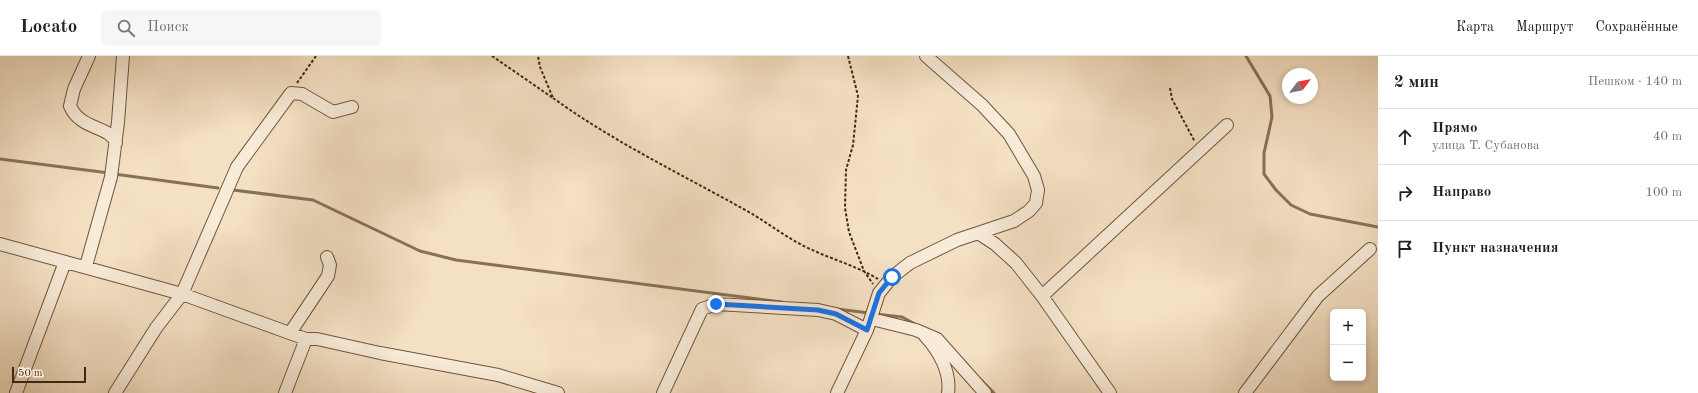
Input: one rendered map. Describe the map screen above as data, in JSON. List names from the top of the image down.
{
  "scale_bar": "50 m",
  "north": "top right",
  "page": {
    "header": "Locato",
    "search": "Поиск",
    "nav": ["Карта", "Маршрут", "Сохранённые"],
    "heading": ["2 мин", "Пешком · 140 m"],
    "list": [
      ["Прямо", "улица Т. Субанова", "40 m"],
      ["Направо", "100 m"],
      "Пункт назначения"
    ],
    "map_buttons": ["+", "−"],
    "scale": "50 m"
  }
}
